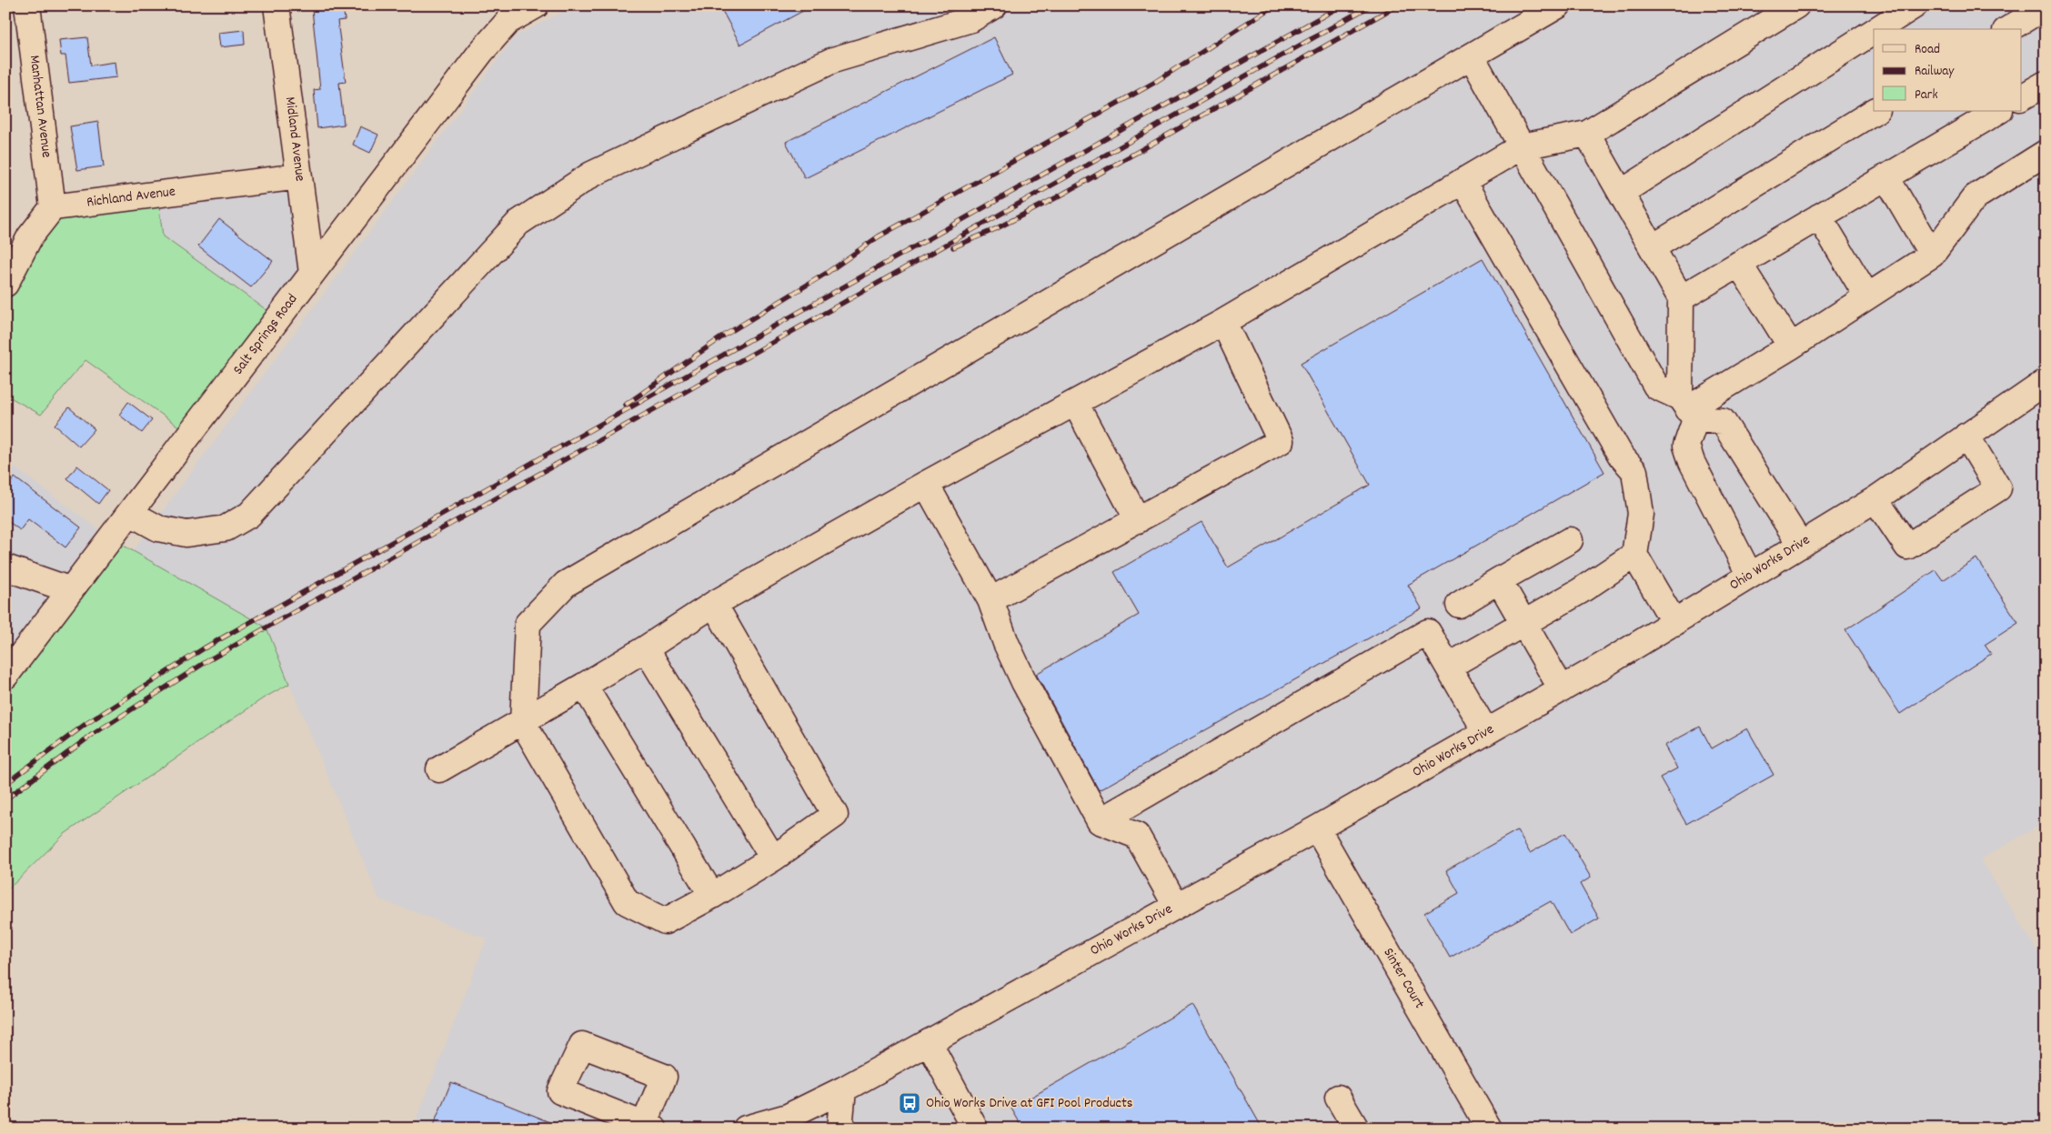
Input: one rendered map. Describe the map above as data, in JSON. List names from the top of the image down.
{
  "streets": {
    "street": [
      "Manhattan Avenue",
      "Midland Avenue",
      "Richland Avenue",
      "Salt Springs Road",
      "Ohio Works Drive",
      "Sinter Court"
    ]
  },
  "crossings": [
    ["Manhattan Avenue", "Richland Avenue"],
    ["Midland Avenue", "Richland Avenue"],
    ["Midland Avenue", "Salt Springs Road"],
    ["Ohio Works Drive", "Sinter Court"]
  ],
  "places": {
    "bus stop": ["Ohio Works Drive at GFI Pool Products"]
  },
  "legend": ["Road", "Railway", "Park"]
}
